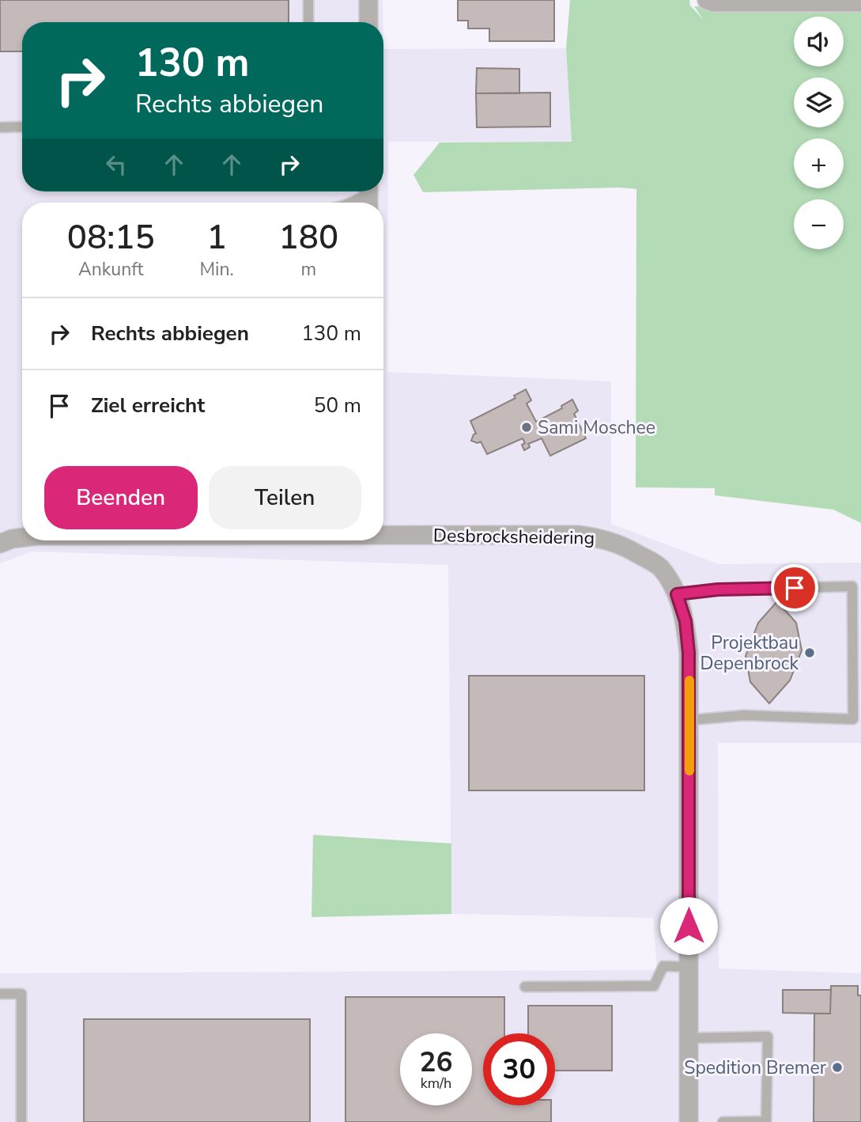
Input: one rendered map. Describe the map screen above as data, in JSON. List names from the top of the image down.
{
  "streets": {
    "street": ["Desbrocksheidering"]
  },
  "places": ["Sami Moschee", "Projektbau Depenbrock", "Spedition Bremer"],
  "page": {
    "map_buttons": ["+", "−"],
    "turn": ["130 m", "Rechts abbiegen"],
    "eta": [
      "08:15",
      "Ankunft",
      "1",
      "Min.",
      "180",
      "m"
    ],
    "list": [
      {
        "name": "Rechts abbiegen",
        "value": "130 m"
      },
      {
        "name": "Ziel erreicht",
        "value": "50 m"
      }
    ],
    "buttons": ["Beenden", "Teilen"],
    "speed": "26 km/h",
    "limit": "30"
  }
}
